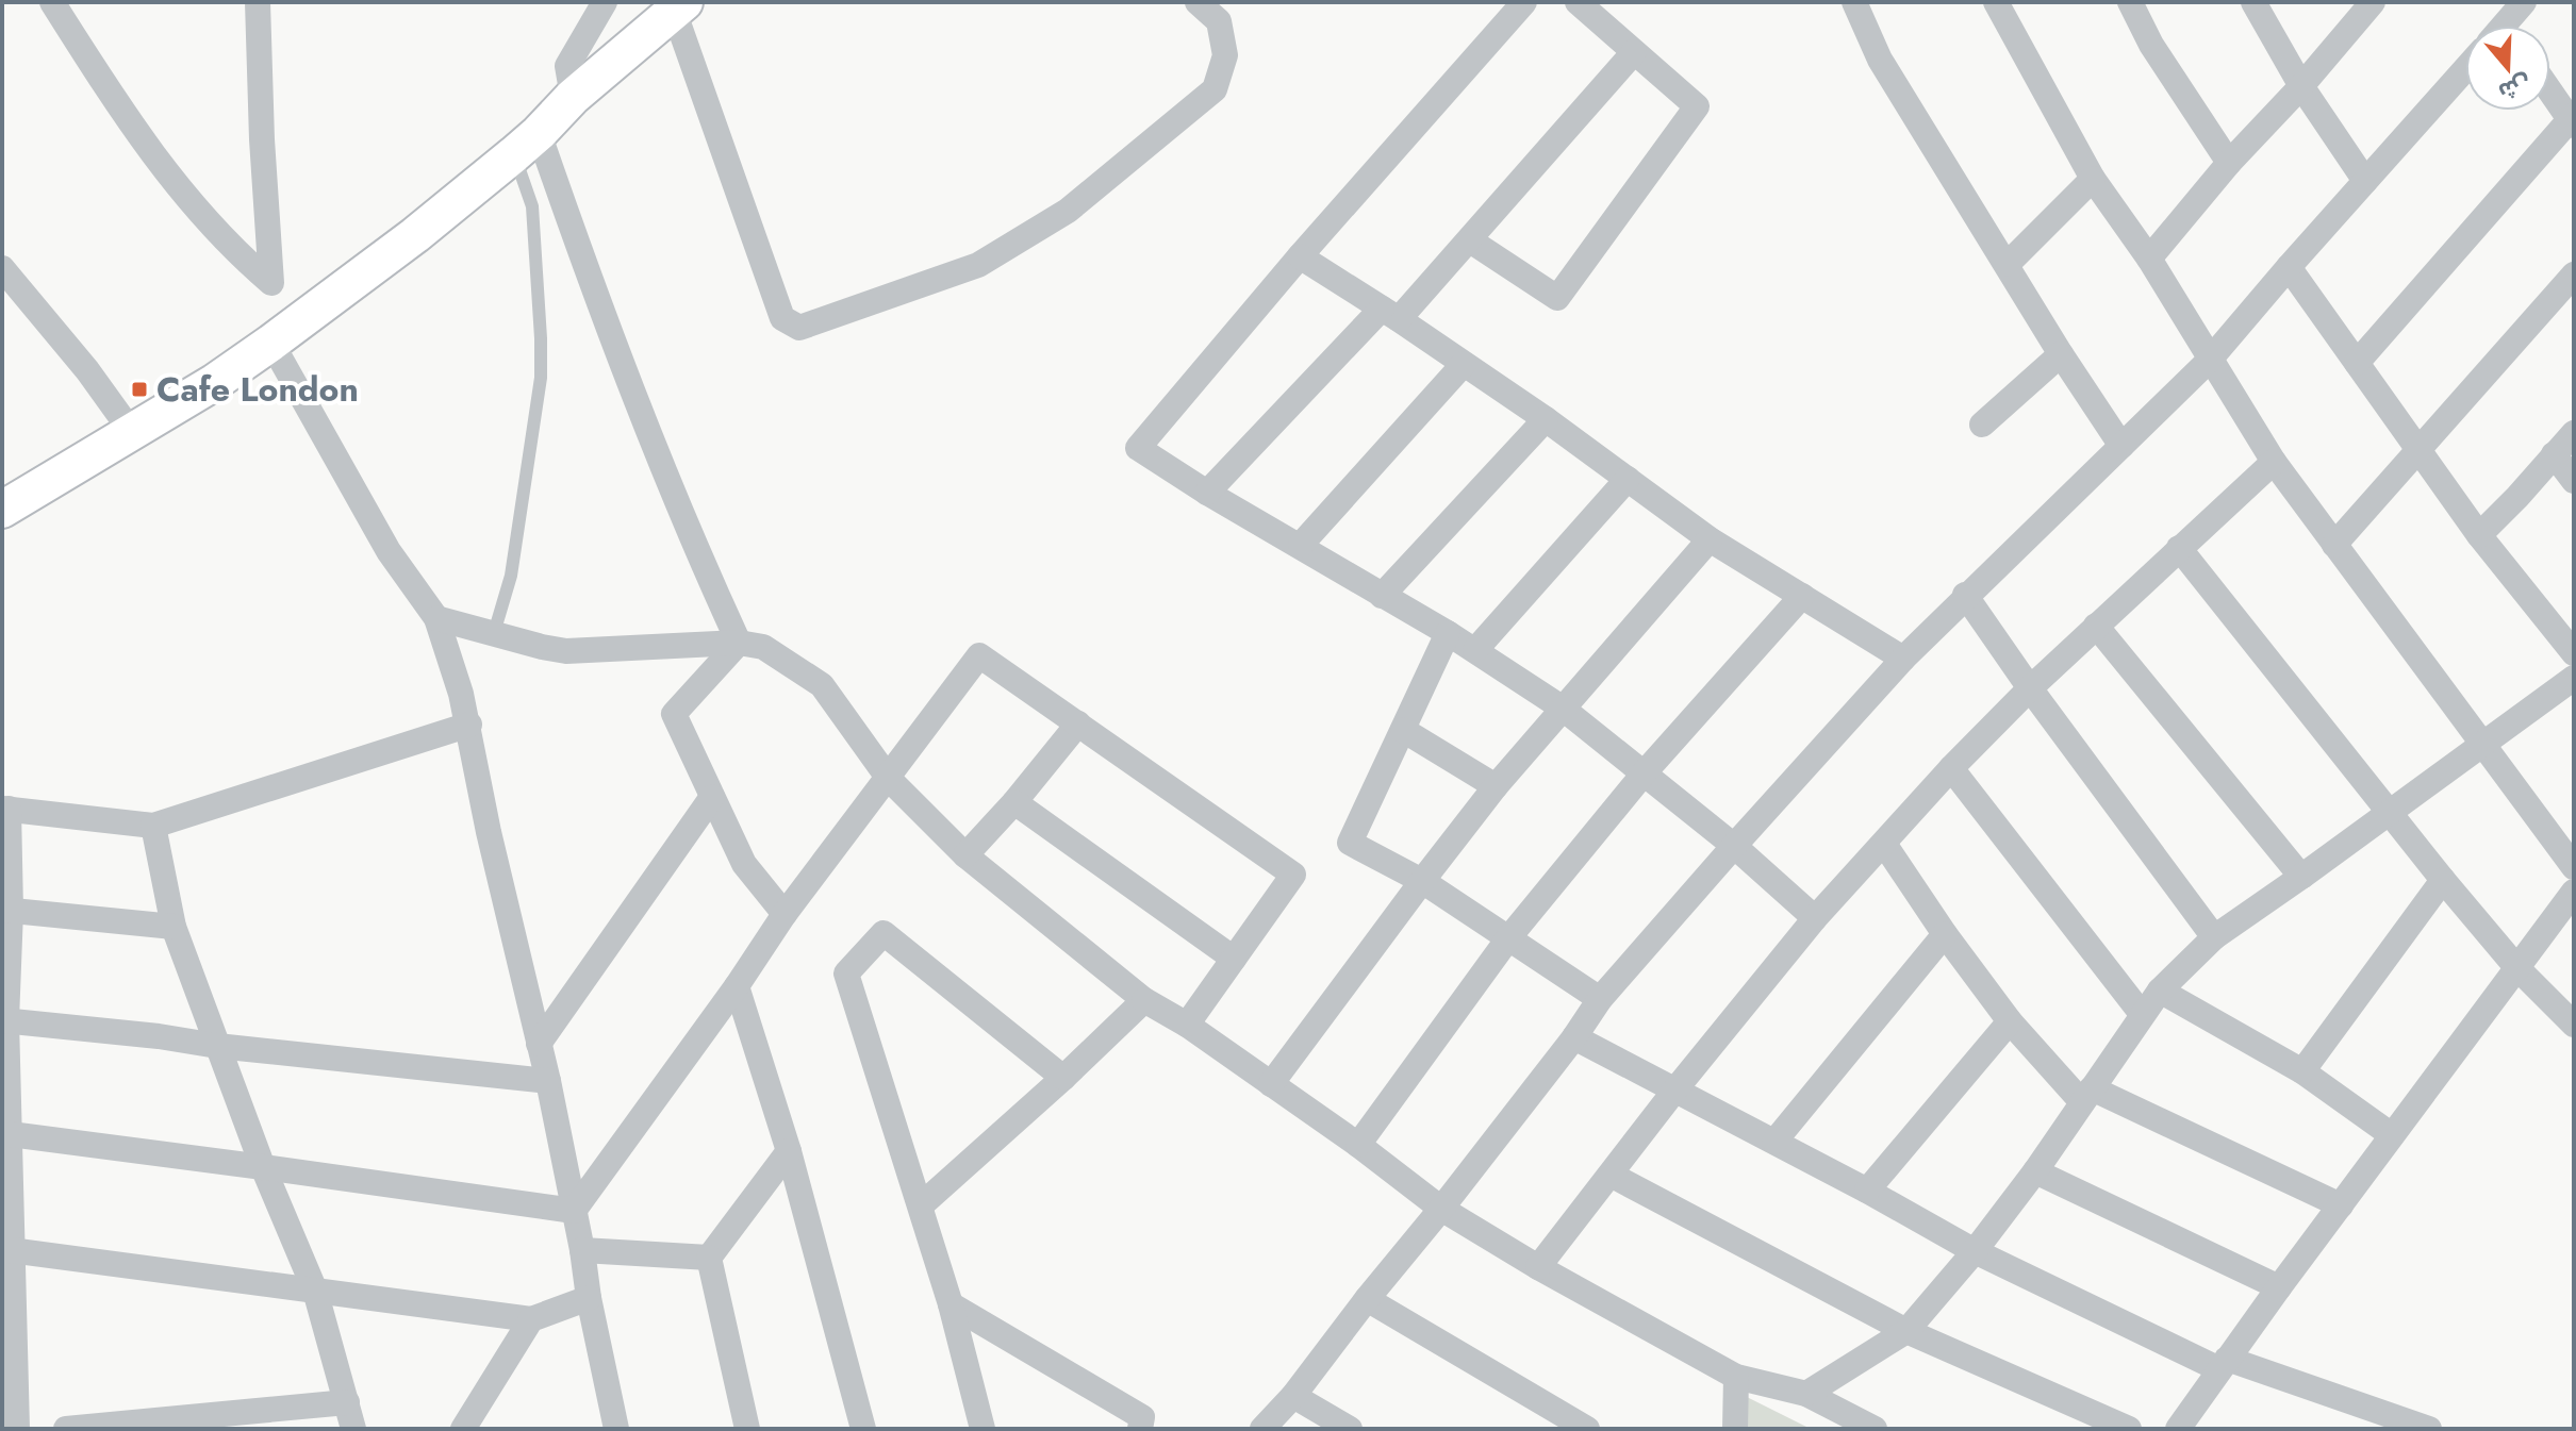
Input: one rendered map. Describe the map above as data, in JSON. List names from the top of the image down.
{
  "places": {
    "transit": ["Cafe London"]
  },
  "north": "bottom"
}
